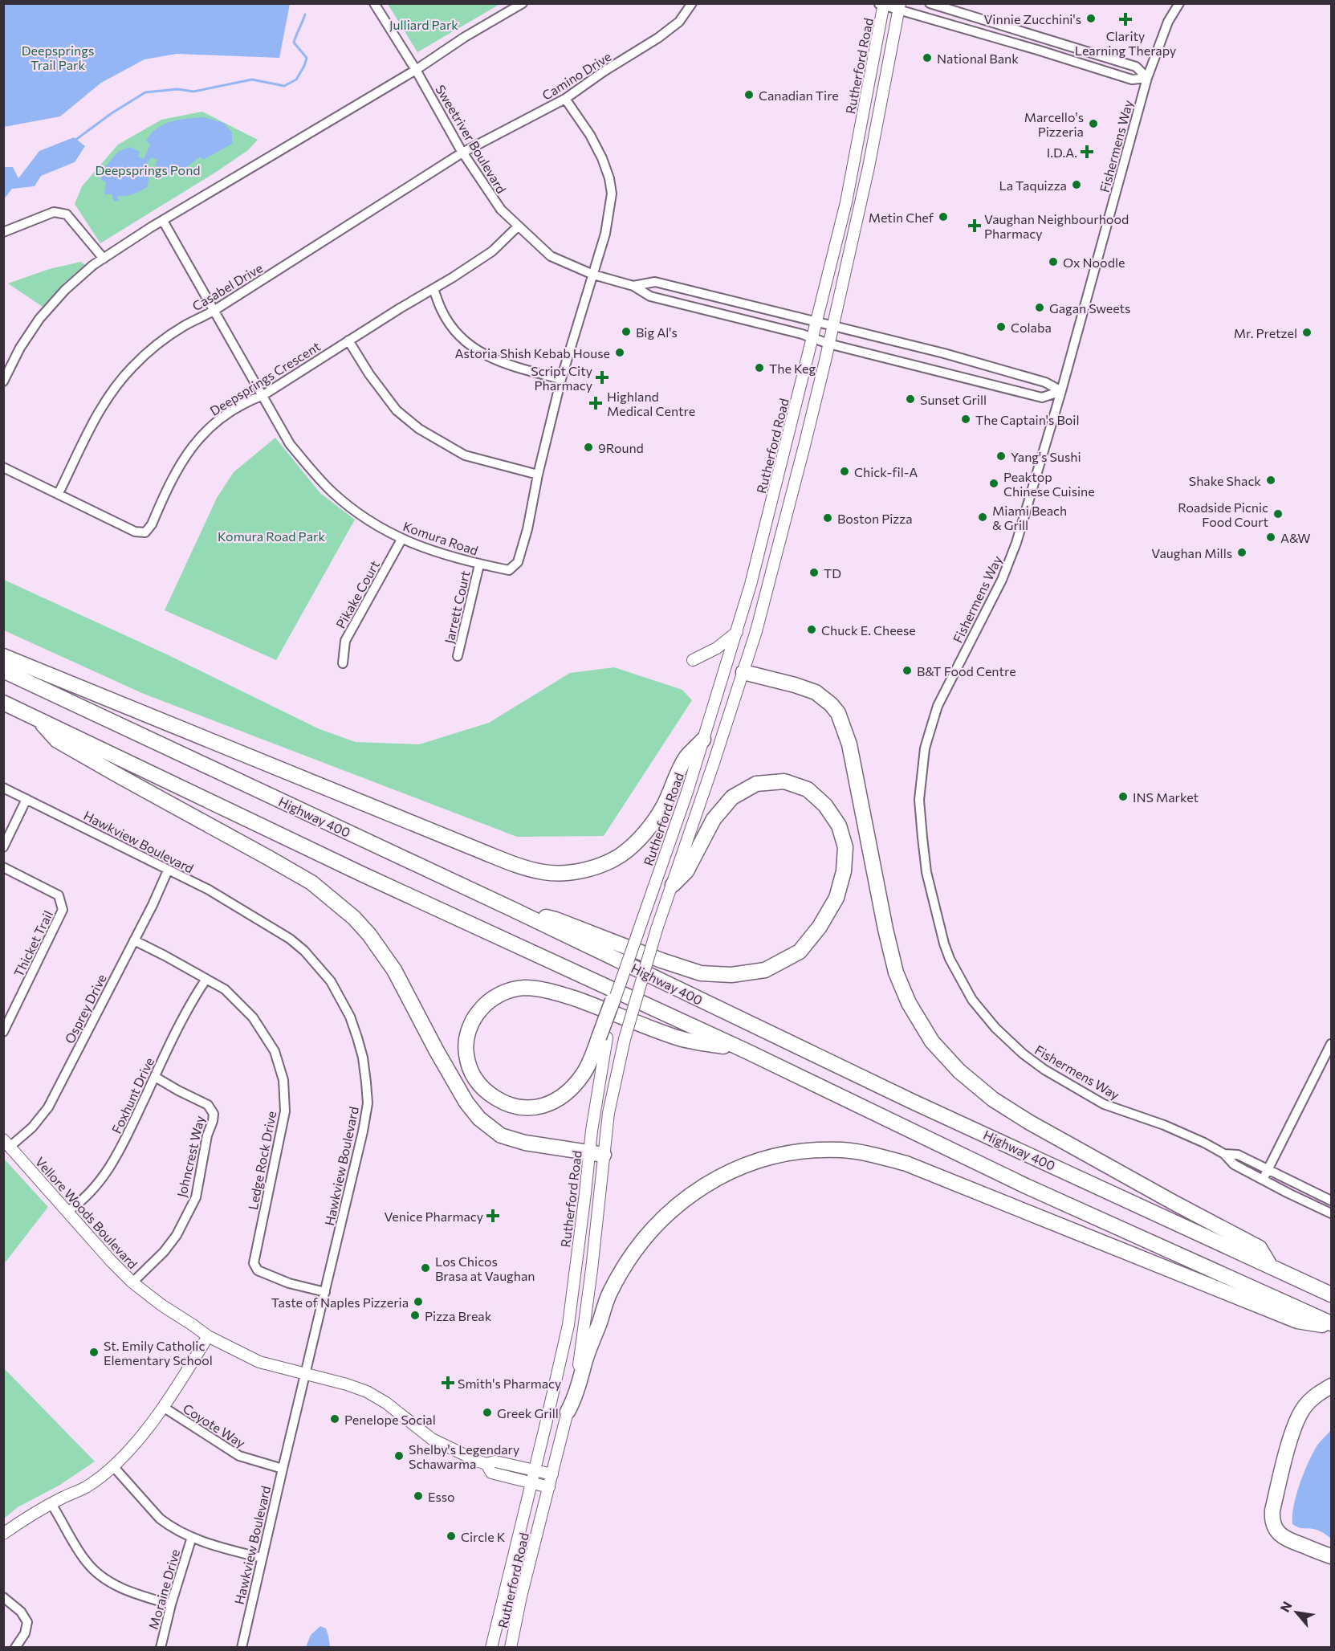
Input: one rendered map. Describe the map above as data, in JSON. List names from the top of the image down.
{
  "streets": {
    "highway": ["Highway 400"],
    "main road": ["Rutherford Road", "Vellore Woods Boulevard"],
    "street": [
      "Camino Drive",
      "Sweetriver Boulevard",
      "Fishermens Way",
      "Casabel Drive",
      "Deepsprings Crescent",
      "Komura Road",
      "Pikake Court",
      "Jarrett Court",
      "Hawkview Boulevard",
      "Thicket Trail",
      "Osprey Drive",
      "Foxhunt Drive",
      "Johncrest Way",
      "Ledge Rock Drive",
      "Coyote Way",
      "Moraine Drive"
    ]
  },
  "crossings": [
    ["Rutherford Road", "Sweetriver Boulevard"],
    ["Rutherford Road", "Vellore Woods Boulevard"],
    ["Camino Drive", "Sweetriver Boulevard"],
    ["Camino Drive", "Casabel Drive"],
    ["Camino Drive", "Komura Road"],
    ["Sweetriver Boulevard", "Fishermens Way"],
    ["Sweetriver Boulevard", "Casabel Drive"],
    ["Sweetriver Boulevard", "Deepsprings Crescent"],
    ["Sweetriver Boulevard", "Komura Road"],
    ["Casabel Drive", "Deepsprings Crescent"],
    ["Casabel Drive", "Komura Road"],
    ["Deepsprings Crescent", "Komura Road"],
    ["Komura Road", "Pikake Court"],
    ["Komura Road", "Jarrett Court"],
    ["Hawkview Boulevard", "Osprey Drive"],
    ["Hawkview Boulevard", "Ledge Rock Drive"],
    ["Hawkview Boulevard", "Vellore Woods Boulevard"],
    ["Hawkview Boulevard", "Coyote Way"],
    ["Osprey Drive", "Ledge Rock Drive"],
    ["Osprey Drive", "Vellore Woods Boulevard"],
    ["Foxhunt Drive", "Johncrest Way"],
    ["Foxhunt Drive", "Ledge Rock Drive"],
    ["Foxhunt Drive", "Vellore Woods Boulevard"],
    ["Johncrest Way", "Vellore Woods Boulevard"]
  ],
  "parks": [
    "Julliard Park",
    "Deepsprings Trail Park",
    "Deepsprings Pond",
    "Komura Road Park"
  ],
  "places": {
    "other": [
      "Vinnie Zucchini's",
      "National Bank",
      "Canadian Tire",
      "Marcello's Pizzeria",
      "La Taquizza",
      "Metin Chef",
      "Ox Noodle",
      "Gagan Sweets",
      "Colaba",
      "Big Al's",
      "Mr. Pretzel",
      "Astoria Shish Kebab House",
      "The Keg",
      "Sunset Grill",
      "The Captain's Boil",
      "9Round",
      "Yang's Sushi",
      "Chick-fil-A",
      "Shake Shack",
      "Peaktop Chinese Cuisine",
      "Roadside Picnic Food Court",
      "Miami Beach & Grill",
      "Boston Pizza",
      "A&W",
      "Vaughan Mills",
      "TD",
      "Chuck E. Cheese",
      "B&T Food Centre",
      "INS Market",
      "Los Chicos Brasa at Vaughan",
      "Taste of Naples Pizzeria",
      "Pizza Break",
      "St. Emily Catholic Elementary School",
      "Greek Grill",
      "Penelope Social",
      "Shelby's Legendary Schawarma",
      "Esso",
      "Circle K"
    ],
    "health": [
      "Clarity Learning Therapy",
      "I.D.A.",
      "Vaughan Neighbourhood Pharmacy",
      "Script City Pharmacy",
      "Highland Medical Centre",
      "Venice Pharmacy",
      "Smith's Pharmacy"
    ]
  },
  "north": "top left"
}
